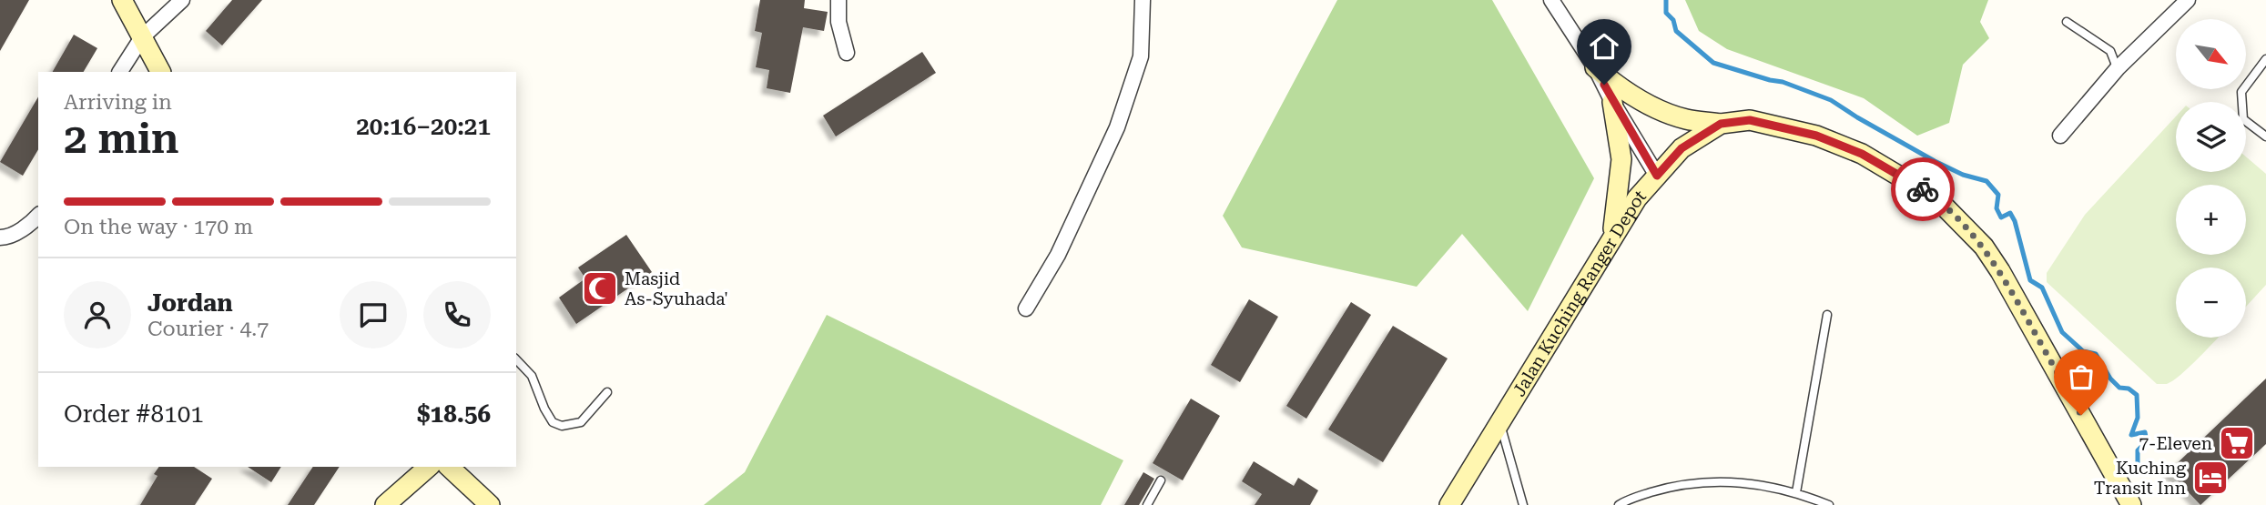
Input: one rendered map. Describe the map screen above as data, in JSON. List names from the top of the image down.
{
  "streets": {
    "street": ["Jalan Kuching Ranger Depot"]
  },
  "places": {
    "mosque": ["Masjid As-Syuhada'"],
    "supermarket": ["7-Eleven"],
    "hotel": ["Kuching Transit Inn"]
  },
  "north": "bottom right",
  "page": {
    "map_buttons": ["+", "−"],
    "heading": ["2 min", "Arriving in", "20:16–20:21"],
    "panel": [
      "Jordan",
      "Courier · 4.7",
      "Order #8101",
      "$18.56"
    ],
    "bar": "On the way · 170 m"
  }
}
